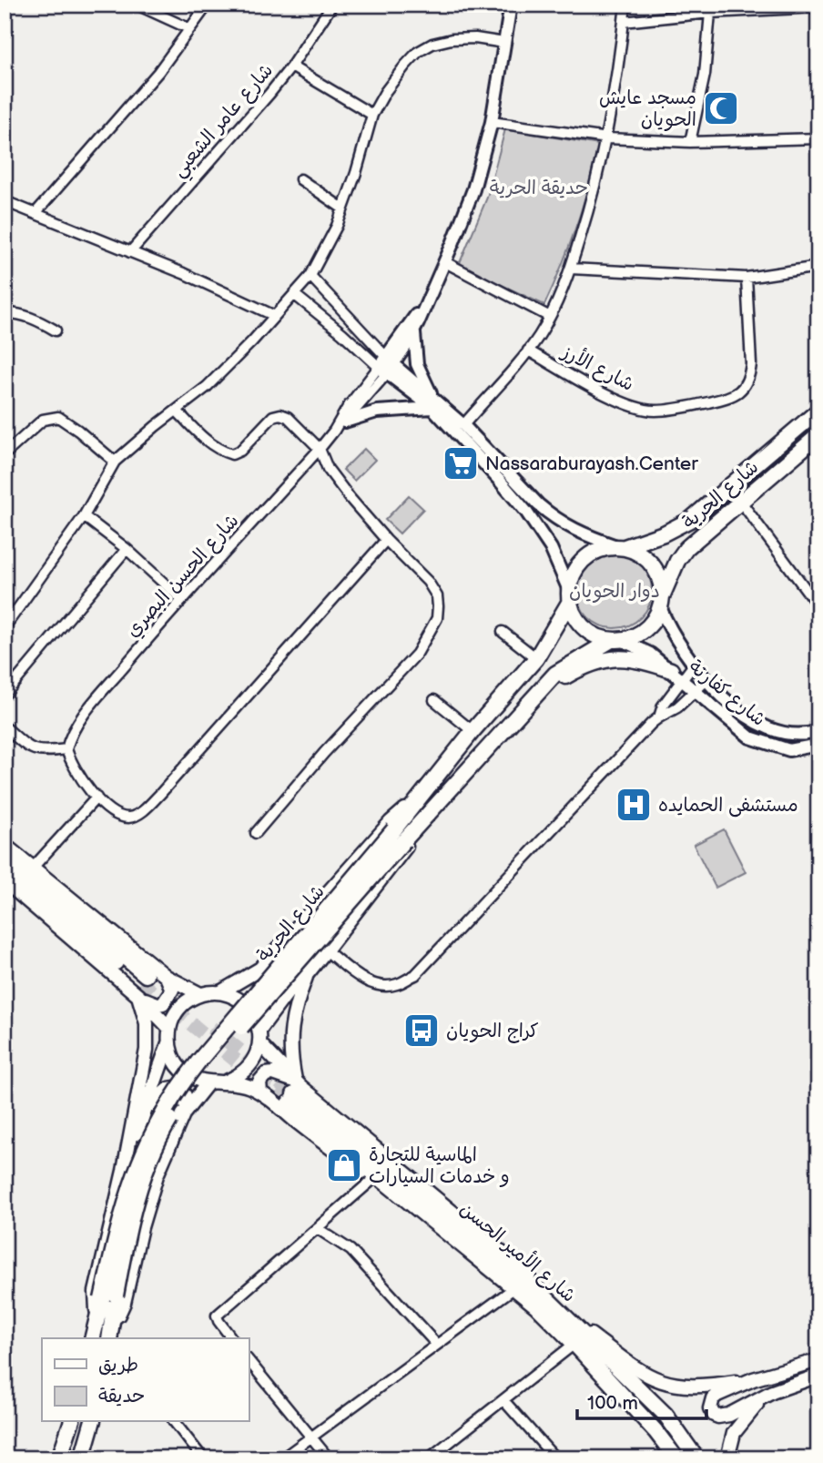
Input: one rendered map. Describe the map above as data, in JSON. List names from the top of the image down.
{
  "streets": {
    "highway": ["شارع الحرية", "شارع الأمير الحسن"],
    "street": [
      "شارع عامر الشعبي",
      "شارع الأرز",
      "شارع الحسن البصري",
      "شارع كفارنة"
    ]
  },
  "crossings": [
    ["شارع الحرية", "شارع كفارنة"]
  ],
  "parks": ["حديقة الحرية", "دوار الحويان"],
  "places": {
    "mosque": ["مسجد عايش الحويان"],
    "supermarket": ["Nassaraburayash.Center"],
    "hospital": ["مستشفى الحمايده"],
    "bus stop": ["كراج الحويان"],
    "shop": ["الماسية للتجارة و خدمات السيارات"]
  },
  "legend": ["طريق", "حديقة"],
  "scale_bar": "100 m"
}
